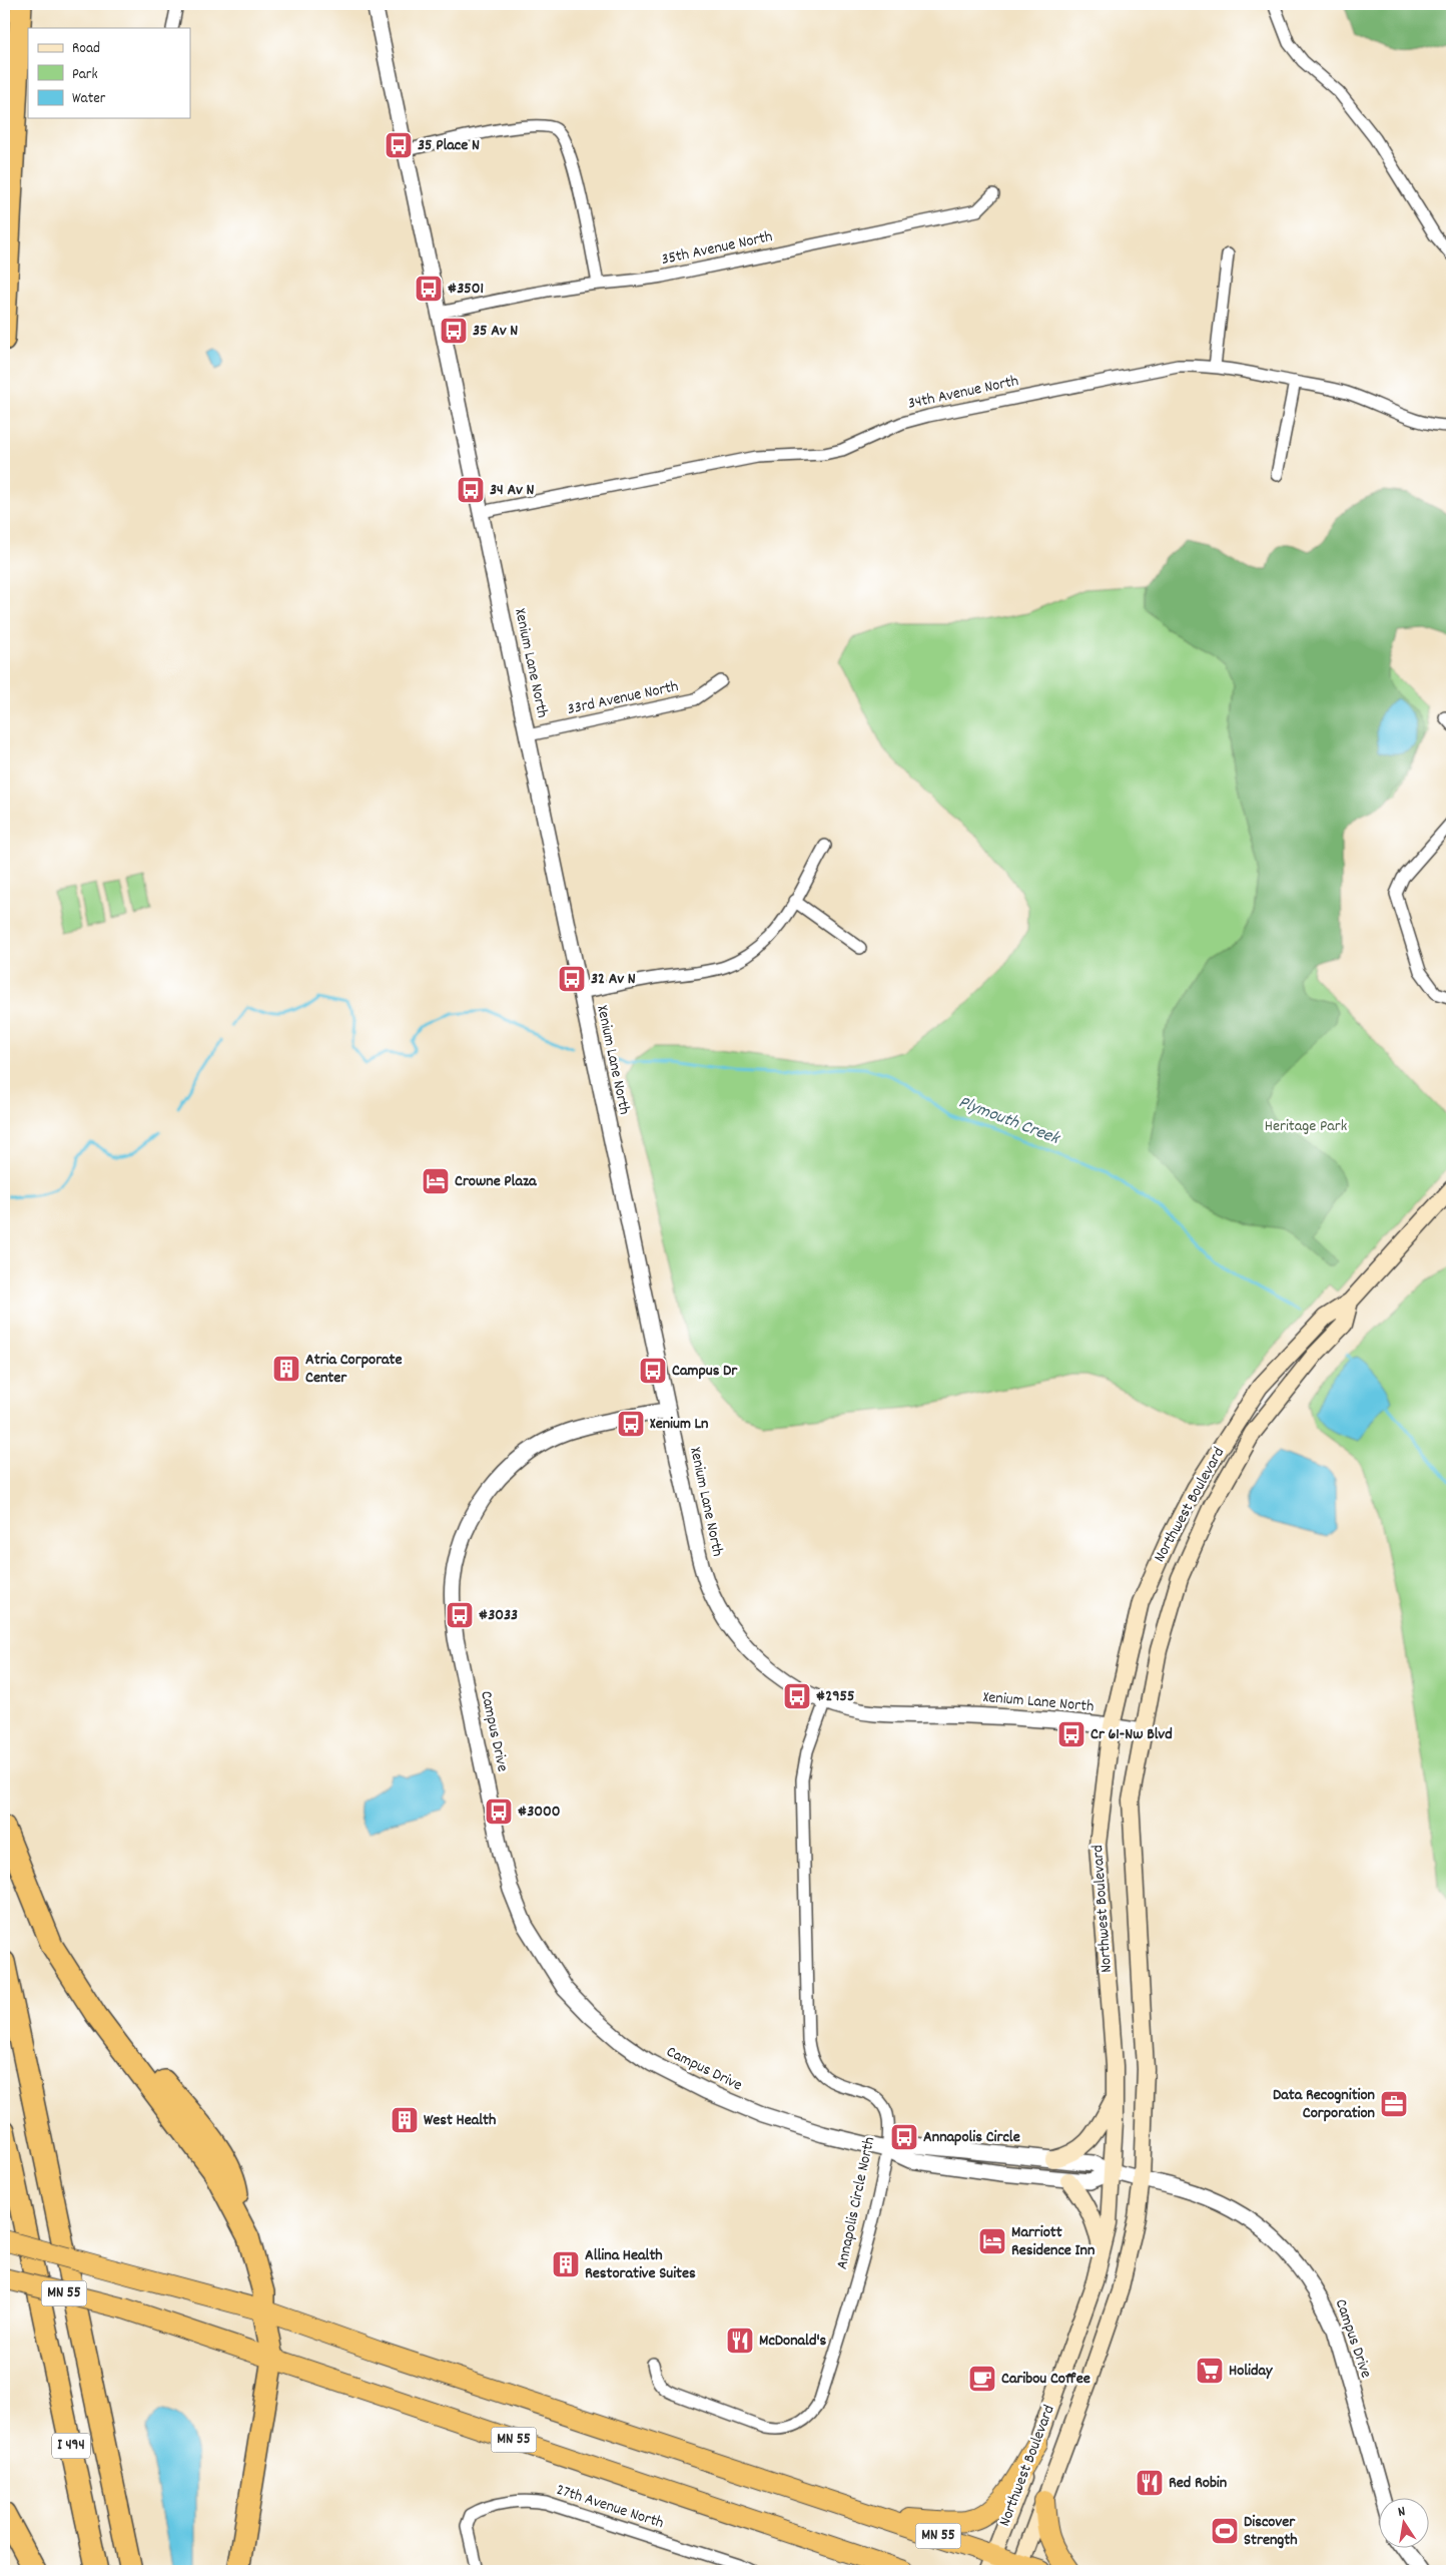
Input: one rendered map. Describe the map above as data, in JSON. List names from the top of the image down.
{
  "streets": {
    "highway": ["MN 55", "I 494"],
    "main road": ["Northwest Boulevard"],
    "street": [
      "35th Avenue North",
      "34th Avenue North",
      "Xenium Lane North",
      "33rd Avenue North",
      "Campus Drive",
      "Annapolis Circle North",
      "27th Avenue North"
    ]
  },
  "crossings": [
    ["35th Avenue North", "Xenium Lane North"],
    ["34th Avenue North", "Xenium Lane North"],
    ["Xenium Lane North", "33rd Avenue North"],
    ["Xenium Lane North", "Northwest Boulevard"],
    ["Xenium Lane North", "Campus Drive"],
    ["Xenium Lane North", "Annapolis Circle North"],
    ["Northwest Boulevard", "Campus Drive"],
    ["Northwest Boulevard", "MN 55"],
    ["Campus Drive", "Annapolis Circle North"]
  ],
  "water": ["Plymouth Creek"],
  "parks": ["Heritage Park"],
  "places": {
    "bus stop": [
      "35 Place N",
      "#3501",
      "35 Av N",
      "34 Av N",
      "32 Av N",
      "Campus Dr",
      "Xenium Ln",
      "#3033",
      "#2955",
      "Cr 61-Nw Blvd",
      "#3000",
      "Annapolis Circle"
    ],
    "hotel": ["Crowne Plaza", "Marriott Residence Inn"],
    "building": ["Atria Corporate Center", "West Health", "Allina Health Restorative Suites"],
    "office": ["Data Recognition Corporation"],
    "restaurant": ["McDonald's", "Red Robin"],
    "supermarket": ["Holiday"],
    "cafe": ["Caribou Coffee"],
    "sports": ["Discover Strength"]
  },
  "legend": ["Road", "Park", "Water"],
  "north": "top"
}
